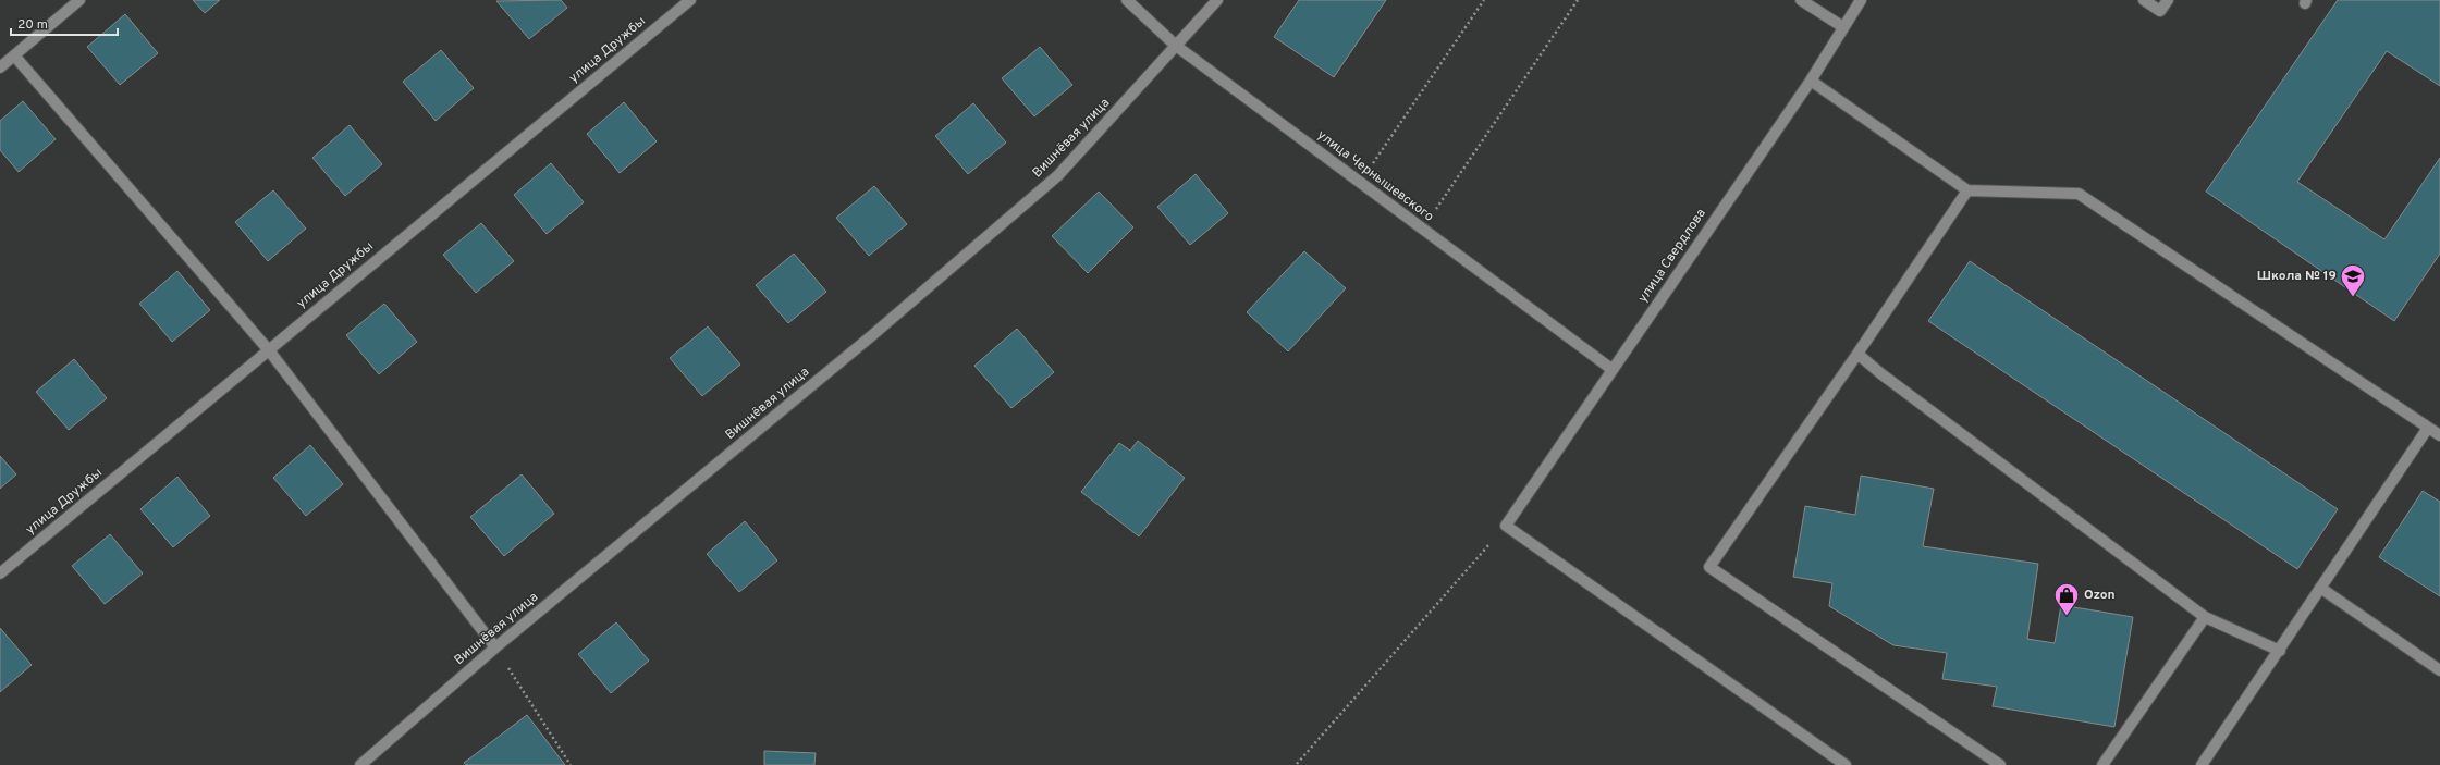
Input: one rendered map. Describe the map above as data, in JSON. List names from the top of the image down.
{
  "streets": {
    "street": [
      "улица Дружбы",
      "Вишнёвая улица",
      "улица Чернышевского",
      "улица Свердлова"
    ]
  },
  "crossings": [
    ["Вишнёвая улица", "улица Чернышевского"],
    ["улица Чернышевского", "улица Свердлова"]
  ],
  "places": {
    "school or university": ["Школа № 19"],
    "shop": ["Ozon"]
  },
  "scale_bar": "20 m"
}
